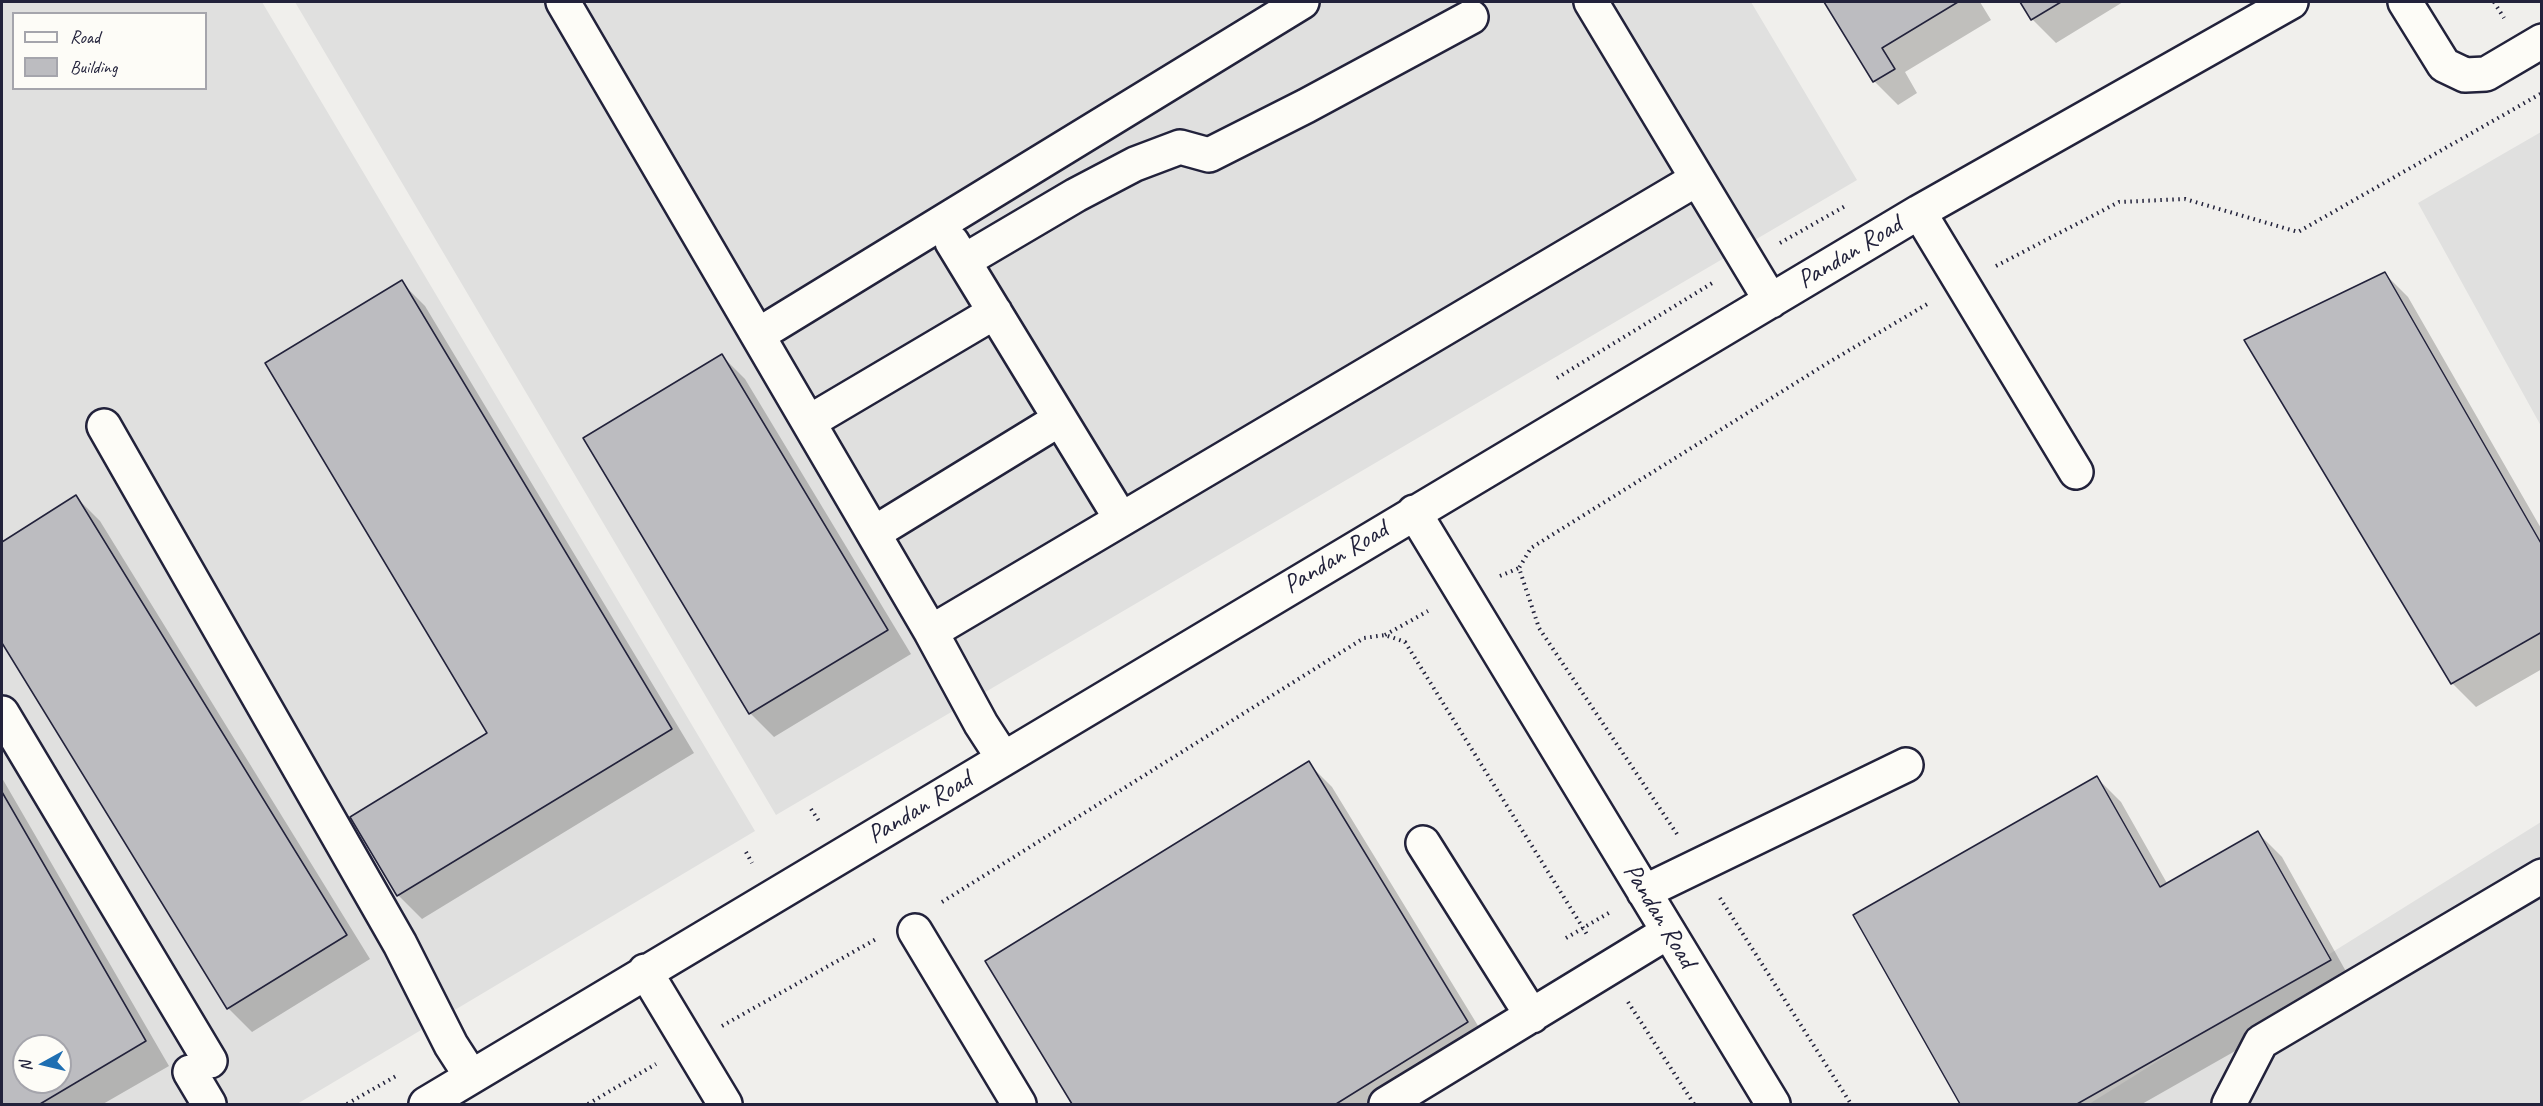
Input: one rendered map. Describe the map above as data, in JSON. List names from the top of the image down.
{
  "streets": {
    "street": ["Pandan Road"]
  },
  "legend": ["Road", "Building"],
  "north": "left"
}
